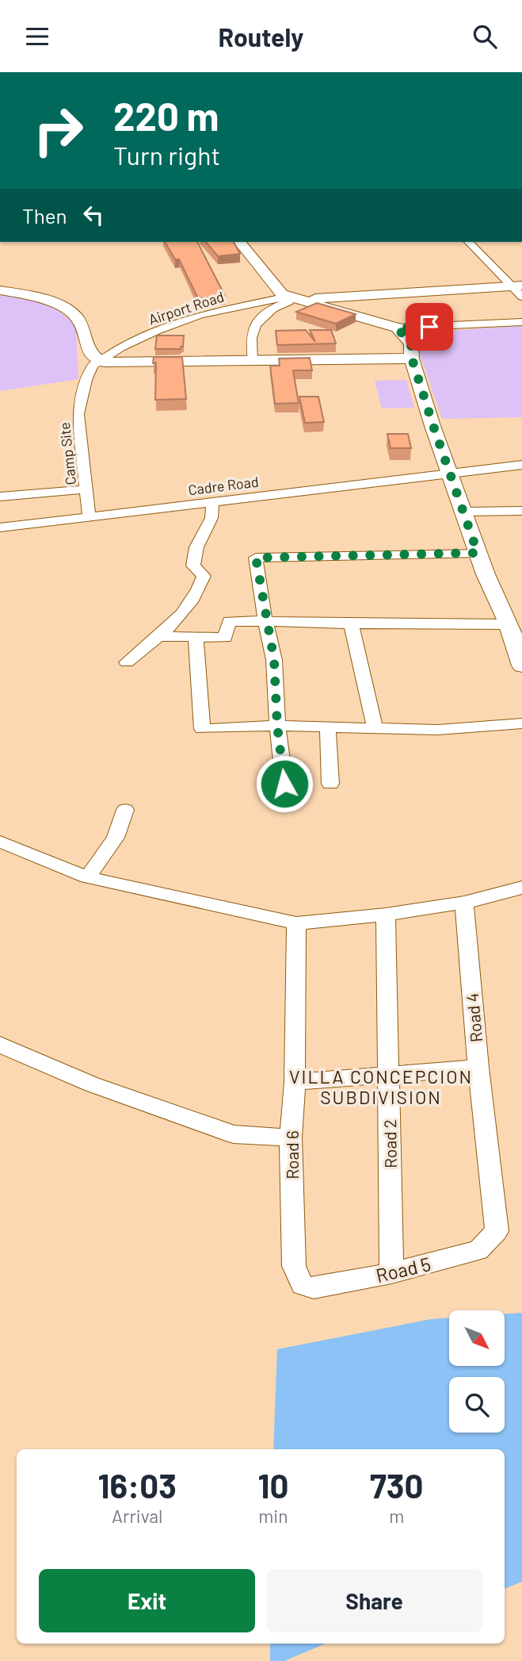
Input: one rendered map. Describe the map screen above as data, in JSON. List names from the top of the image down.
{
  "streets": {
    "street": [
      "Airport Road",
      "Camp Site",
      "Cadre Road",
      "Road 4",
      "Road 2",
      "Road 6",
      "Road 5"
    ]
  },
  "crossings": [
    ["Airport Road", "Camp Site"],
    ["Camp Site", "Cadre Road"],
    ["Road 4", "Road 5"],
    ["Road 2", "Road 5"],
    ["Road 6", "Road 5"]
  ],
  "districts": ["VILLA CONCEPCION SUBDIVISION"],
  "north": "bottom right",
  "page": {
    "header": "Routely",
    "turn": ["220 m", "Turn right"],
    "then": "Then",
    "eta": [
      "16:03",
      "Arrival",
      "10",
      "min",
      "730",
      "m"
    ],
    "buttons": ["Exit", "Share"]
  }
}
